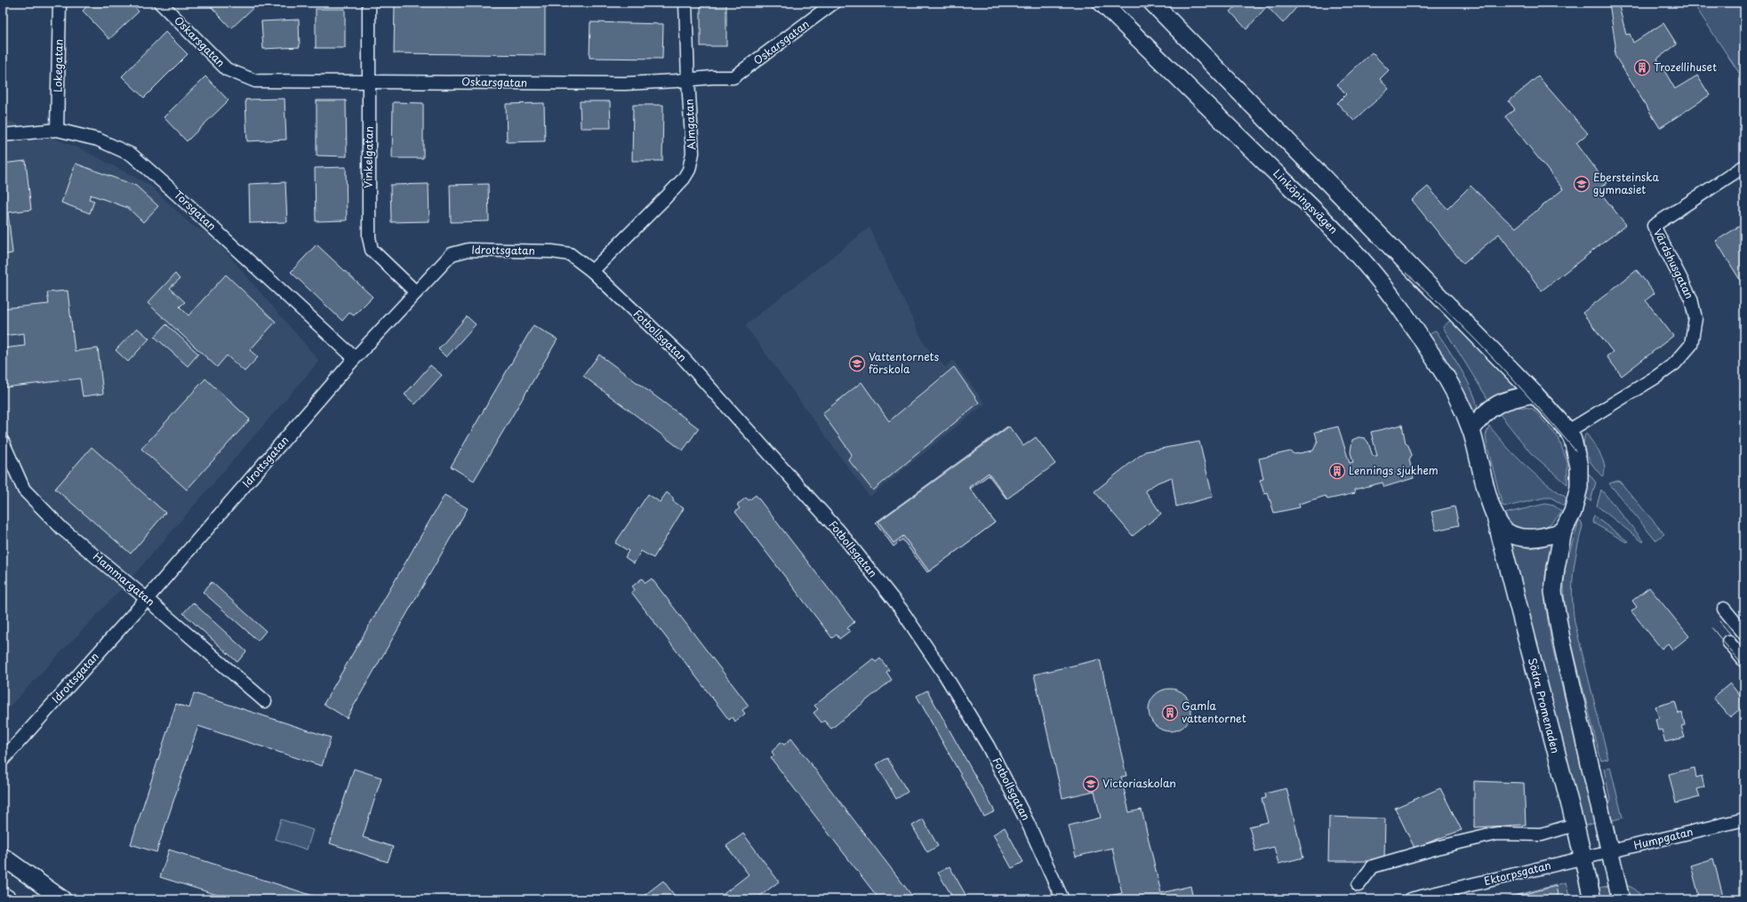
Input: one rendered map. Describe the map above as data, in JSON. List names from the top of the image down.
{
  "streets": {
    "main road": ["Linköpingsvägen", "Södra Promenaden"],
    "street": [
      "Oskarsgatan",
      "Lokegatan",
      "Almgatan",
      "Vinkelgatan",
      "Torsgatan",
      "Idrottsgatan",
      "Värdshusgatan",
      "Fotbollsgatan",
      "Hammargatan",
      "Humpgatan",
      "Ektorpsgatan"
    ]
  },
  "crossings": [
    ["Oskarsgatan", "Almgatan"],
    ["Oskarsgatan", "Vinkelgatan"],
    ["Lokegatan", "Torsgatan"],
    ["Almgatan", "Fotbollsgatan"],
    ["Vinkelgatan", "Idrottsgatan"],
    ["Linköpingsvägen", "Värdshusgatan"],
    ["Linköpingsvägen", "Södra Promenaden"],
    ["Torsgatan", "Idrottsgatan"],
    ["Idrottsgatan", "Fotbollsgatan"],
    ["Idrottsgatan", "Hammargatan"],
    ["Värdshusgatan", "Södra Promenaden"],
    ["Södra Promenaden", "Humpgatan"],
    ["Södra Promenaden", "Ektorpsgatan"],
    ["Humpgatan", "Ektorpsgatan"]
  ],
  "places": {
    "building": ["Trozellihuset", "Lennings sjukhem", "Gamla vattentornet"],
    "school or university": ["Ebersteinska gymnasiet", "Vattentornets förskola", "Victoriaskolan"]
  }
}
